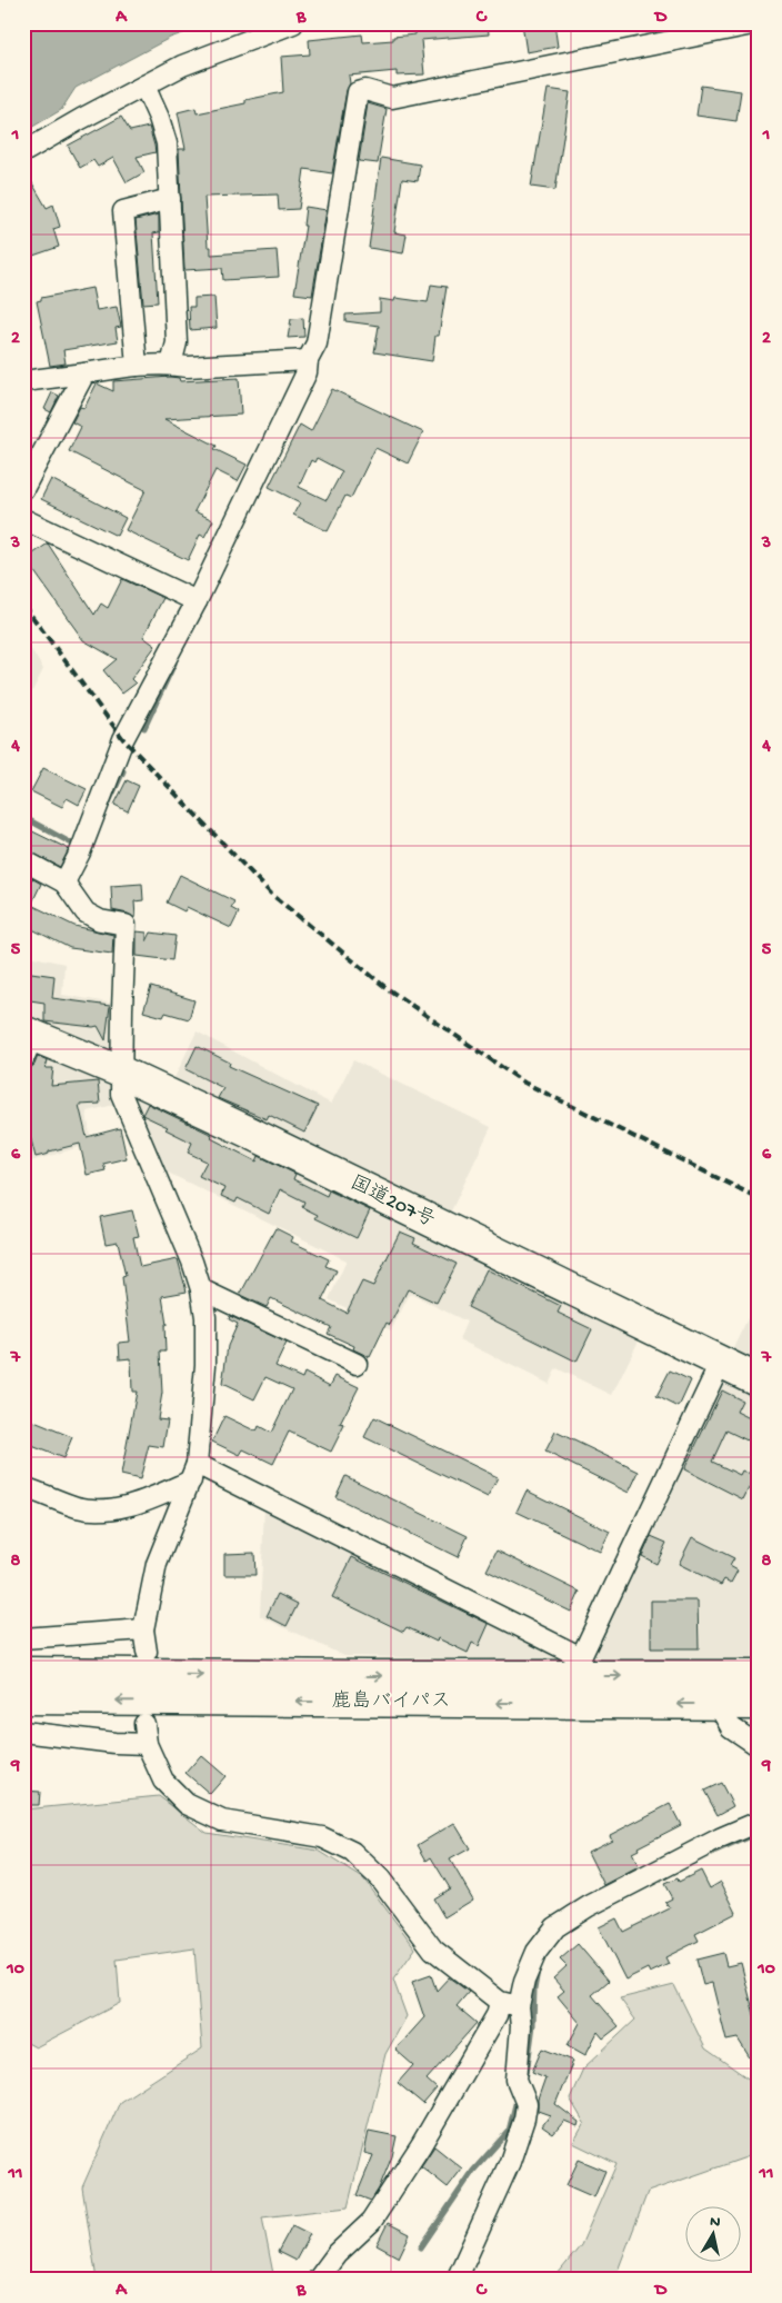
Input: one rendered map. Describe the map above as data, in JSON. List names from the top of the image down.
{
  "streets": {
    "highway": ["国道207号", "鹿島バイパス"]
  },
  "north": "top",
  "grid": {
    "columns": [
      "A",
      "B",
      "C",
      "D"
    ],
    "rows": [
      "1",
      "2",
      "3",
      "4",
      "5",
      "6",
      "7",
      "8",
      "9",
      "10",
      "11"
    ]
  }
}
